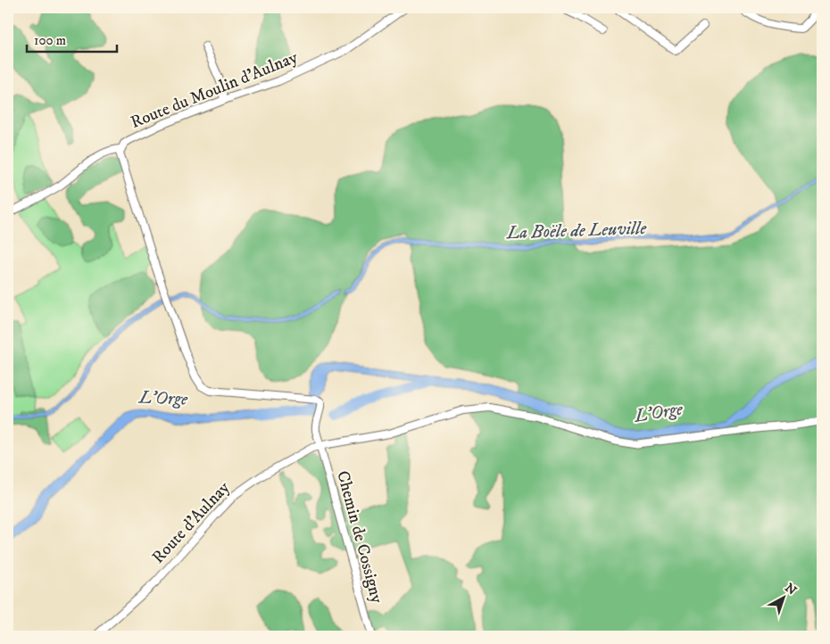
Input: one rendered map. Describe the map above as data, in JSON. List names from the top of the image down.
{
  "streets": {
    "street": ["Route du Moulin d'Aulnay", "Route d'Aulnay", "Chemin de Cossigny"]
  },
  "crossings": [
    ["Route du Moulin d'Aulnay", "Chemin de Cossigny"],
    ["Route d'Aulnay", "Chemin de Cossigny"]
  ],
  "water": ["La Boële de Leuville", "L'Orge"],
  "scale_bar": "100 m",
  "north": "top right"
}
